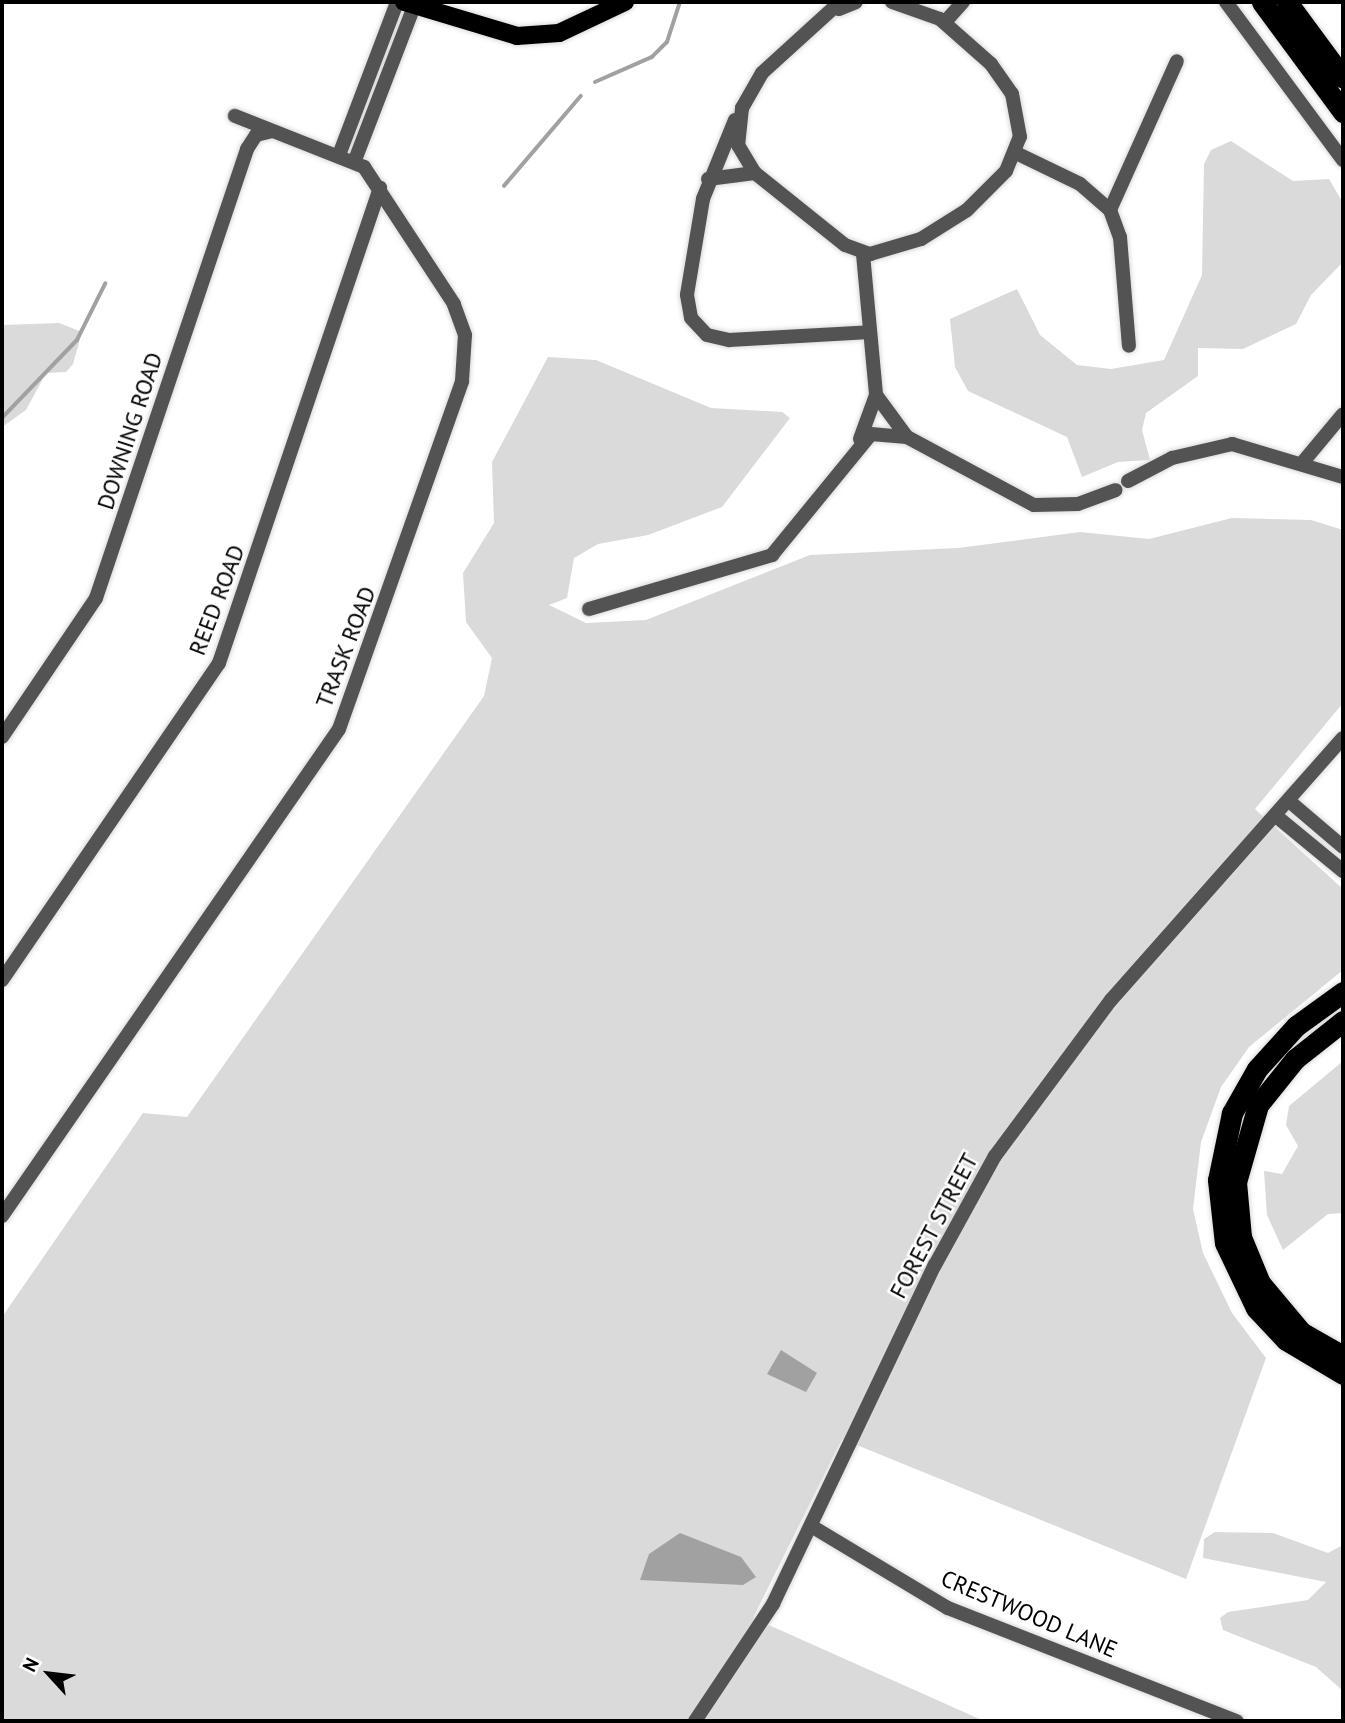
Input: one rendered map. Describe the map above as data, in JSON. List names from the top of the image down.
{
  "streets": {
    "street": [
      "DOWNING ROAD",
      "REED ROAD",
      "TRASK ROAD",
      "FOREST STREET",
      "CRESTWOOD LANE"
    ]
  },
  "crossings": [
    ["REED ROAD", "TRASK ROAD"],
    ["FOREST STREET", "CRESTWOOD LANE"]
  ],
  "north": "top left"
}
